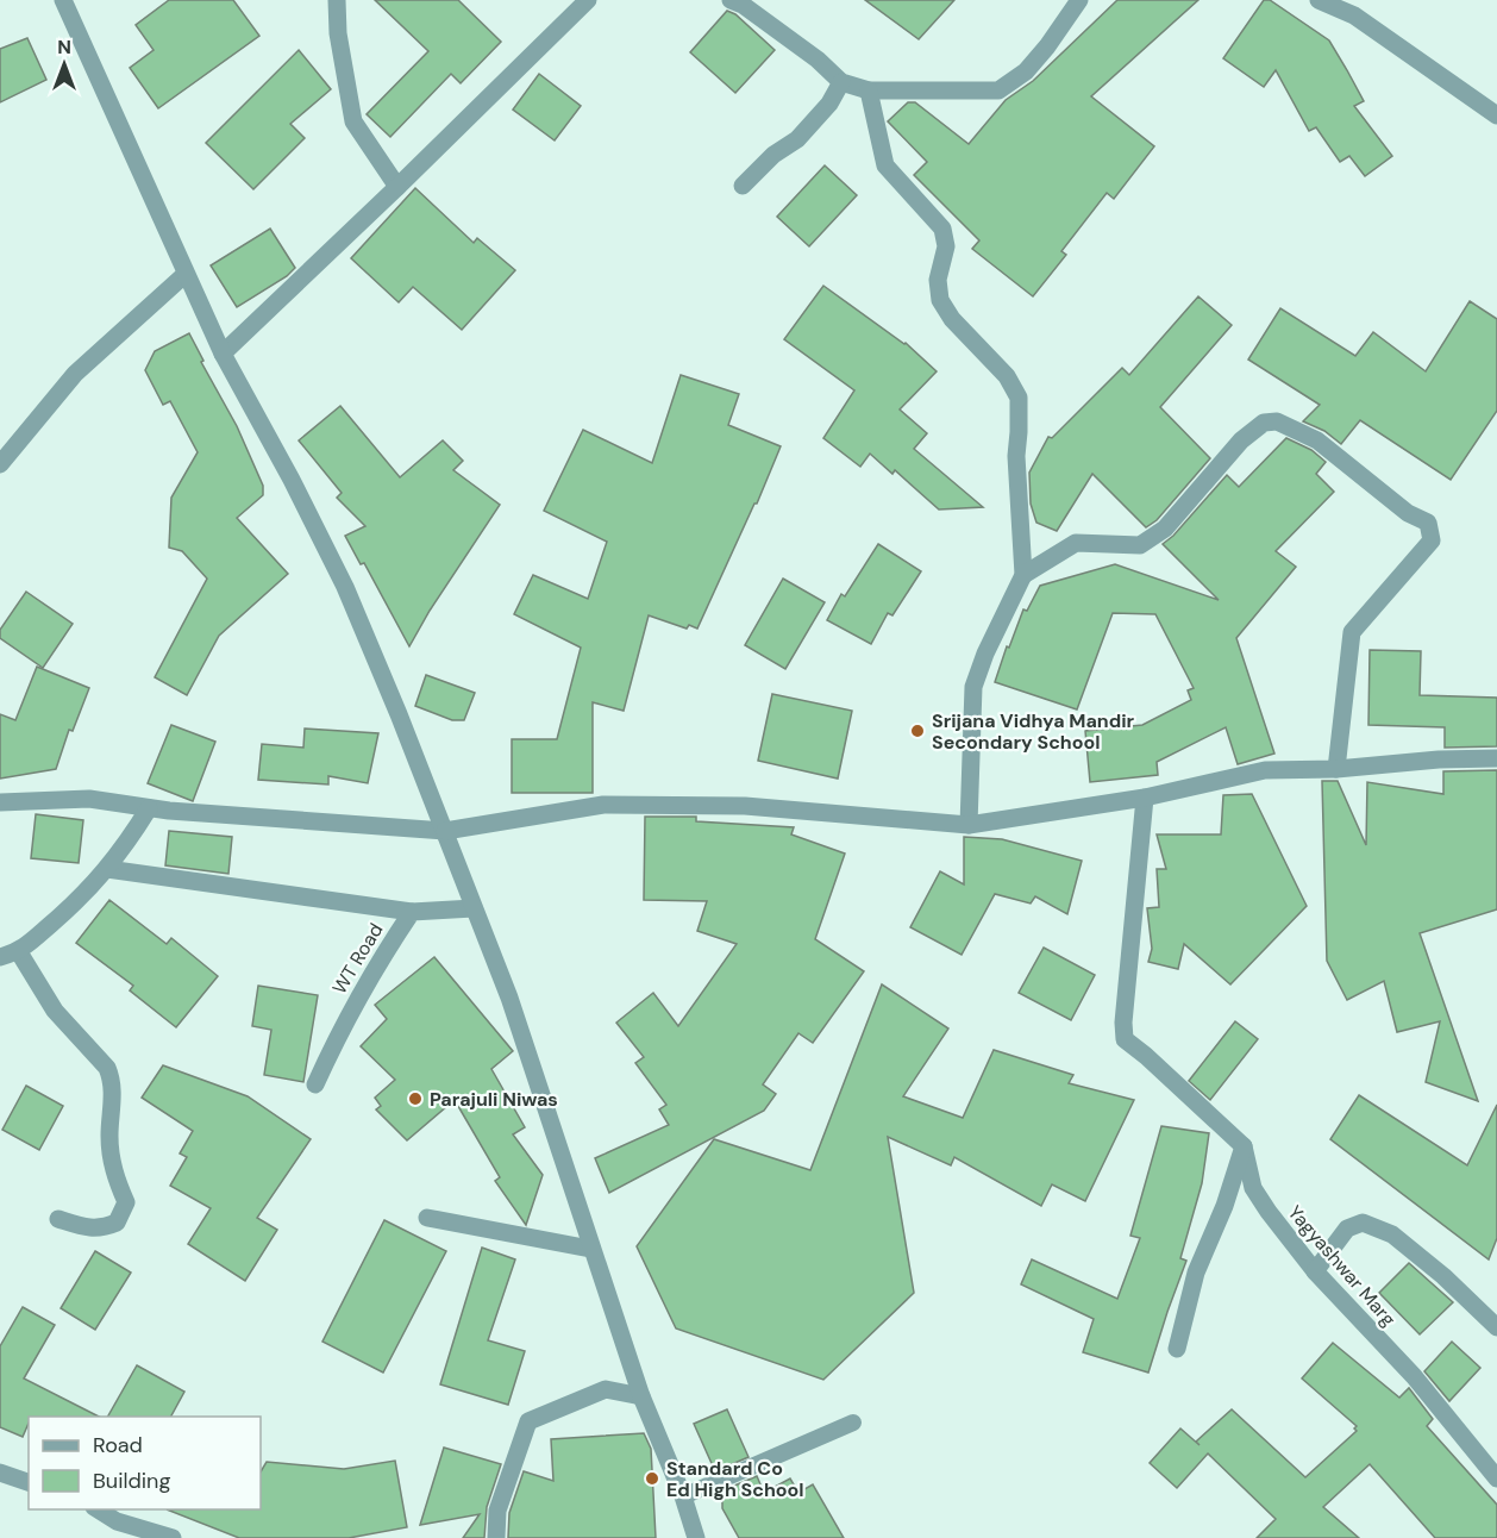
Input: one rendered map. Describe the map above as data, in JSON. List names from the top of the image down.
{
  "streets": {
    "street": ["WT Road", "Yagyashwar Marg"]
  },
  "places": ["Srijana Vidhya Mandir Secondary School", "Parajuli Niwas", "Standard Co Ed High School"],
  "legend": ["Road", "Building"],
  "north": "top"
}
